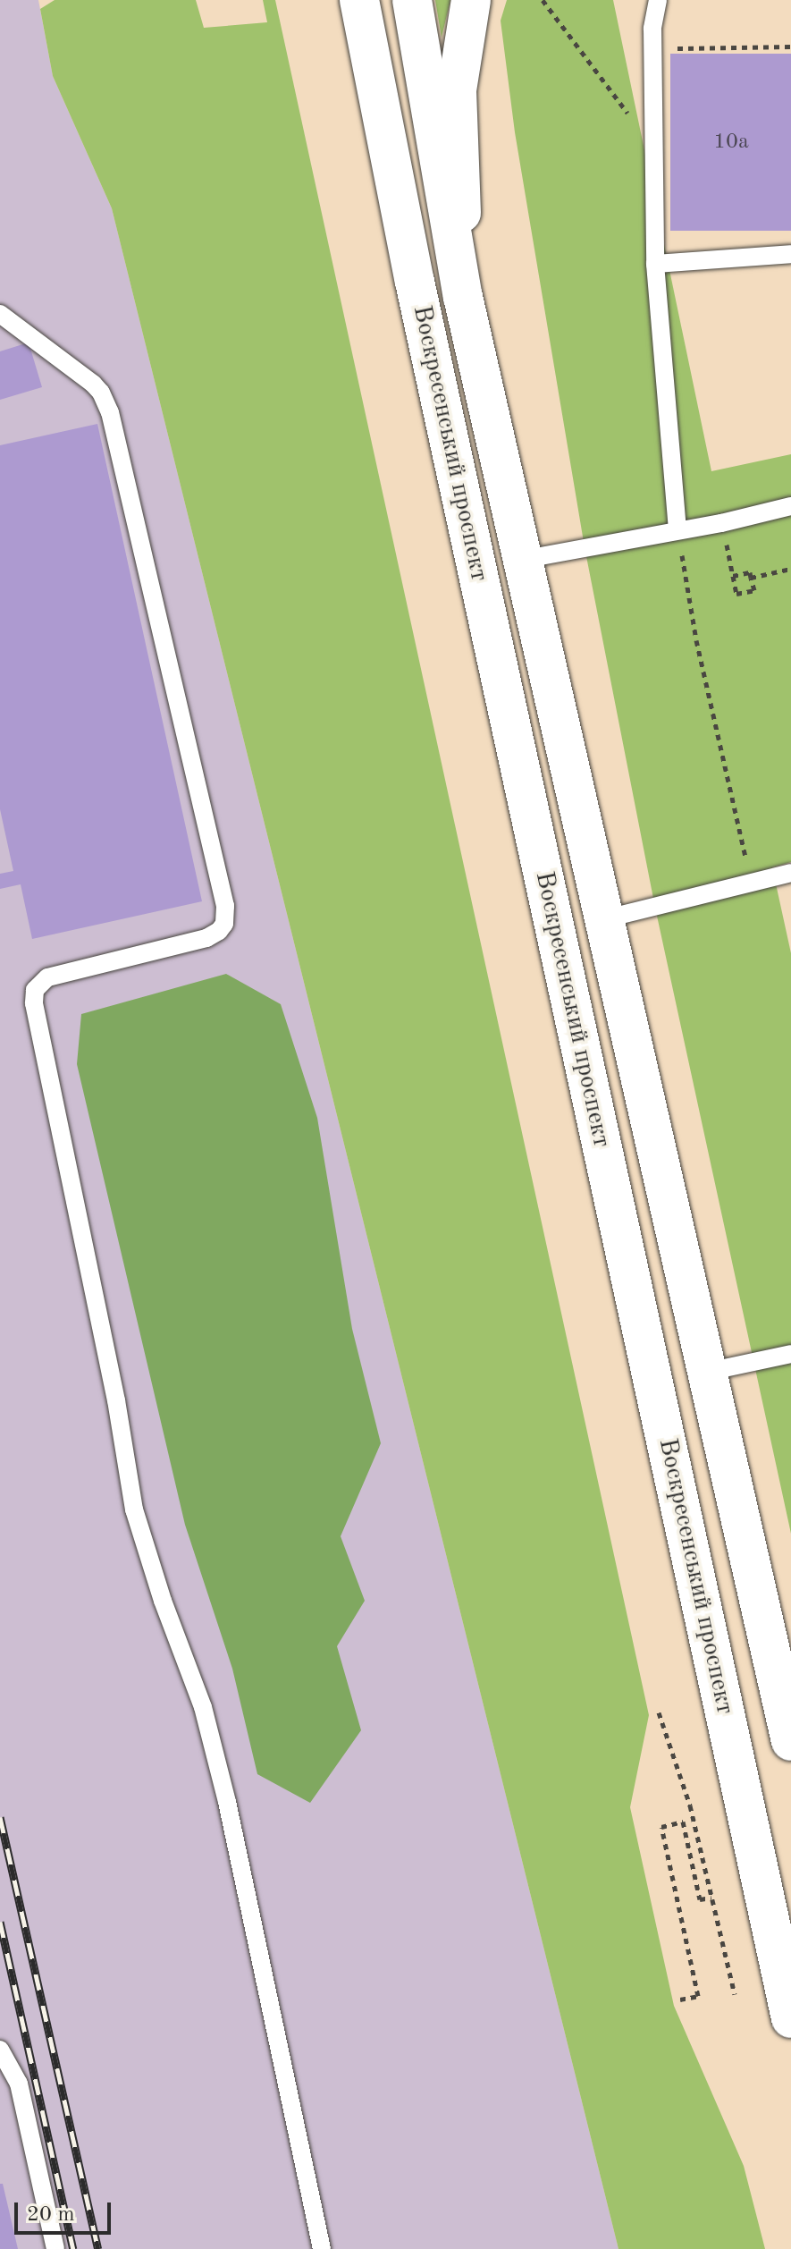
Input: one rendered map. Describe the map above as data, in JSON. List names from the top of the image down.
{
  "streets": {
    "main road": ["Воскресенський проспект"]
  },
  "house_numbers": ["10а"],
  "scale_bar": "20 m"
}
